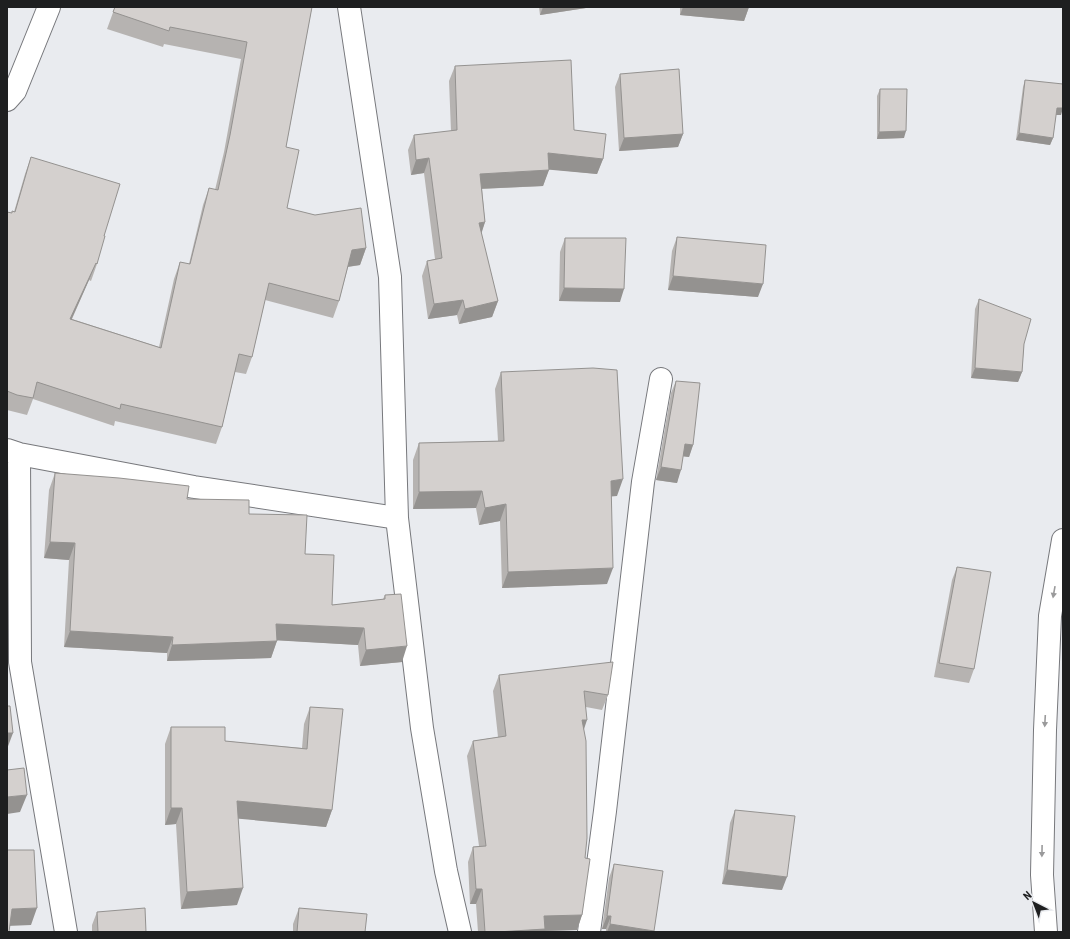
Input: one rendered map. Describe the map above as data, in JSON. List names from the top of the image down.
{
  "north": "top left"
}
